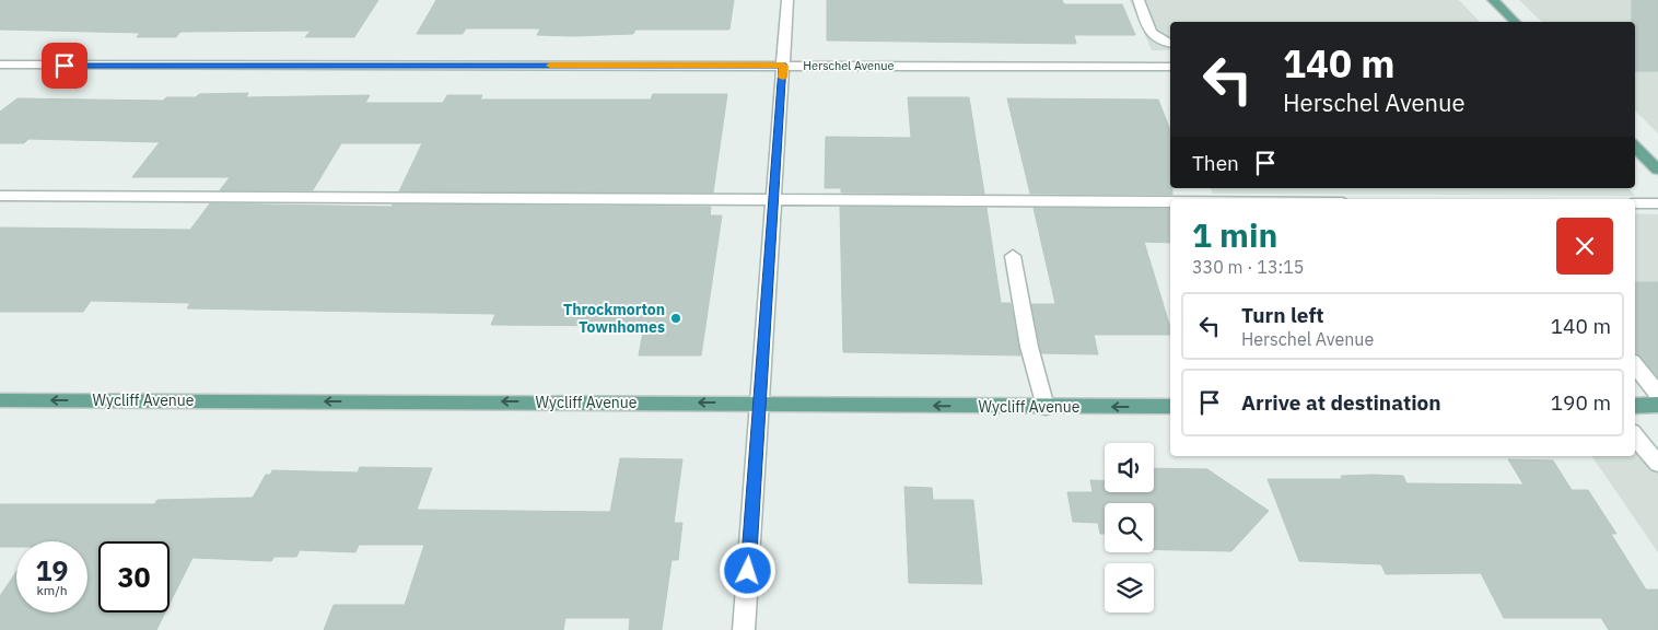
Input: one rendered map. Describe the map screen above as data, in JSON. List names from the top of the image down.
{
  "streets": {
    "main road": ["Wycliff Avenue"],
    "street": ["Herschel Avenue"]
  },
  "one_way": ["Wycliff Avenue"],
  "places": ["Throckmorton Townhomes"],
  "page": {
    "turn": ["140 m", "Herschel Avenue"],
    "then": "Then",
    "heading": ["1 min", "330 m · 13:15"],
    "list": [
      {
        "name": "Turn left",
        "note": "Herschel Avenue",
        "value": "140 m"
      },
      {
        "name": "Arrive at destination",
        "value": "190 m"
      }
    ],
    "speed": "19 km/h",
    "limit": "30"
  }
}
